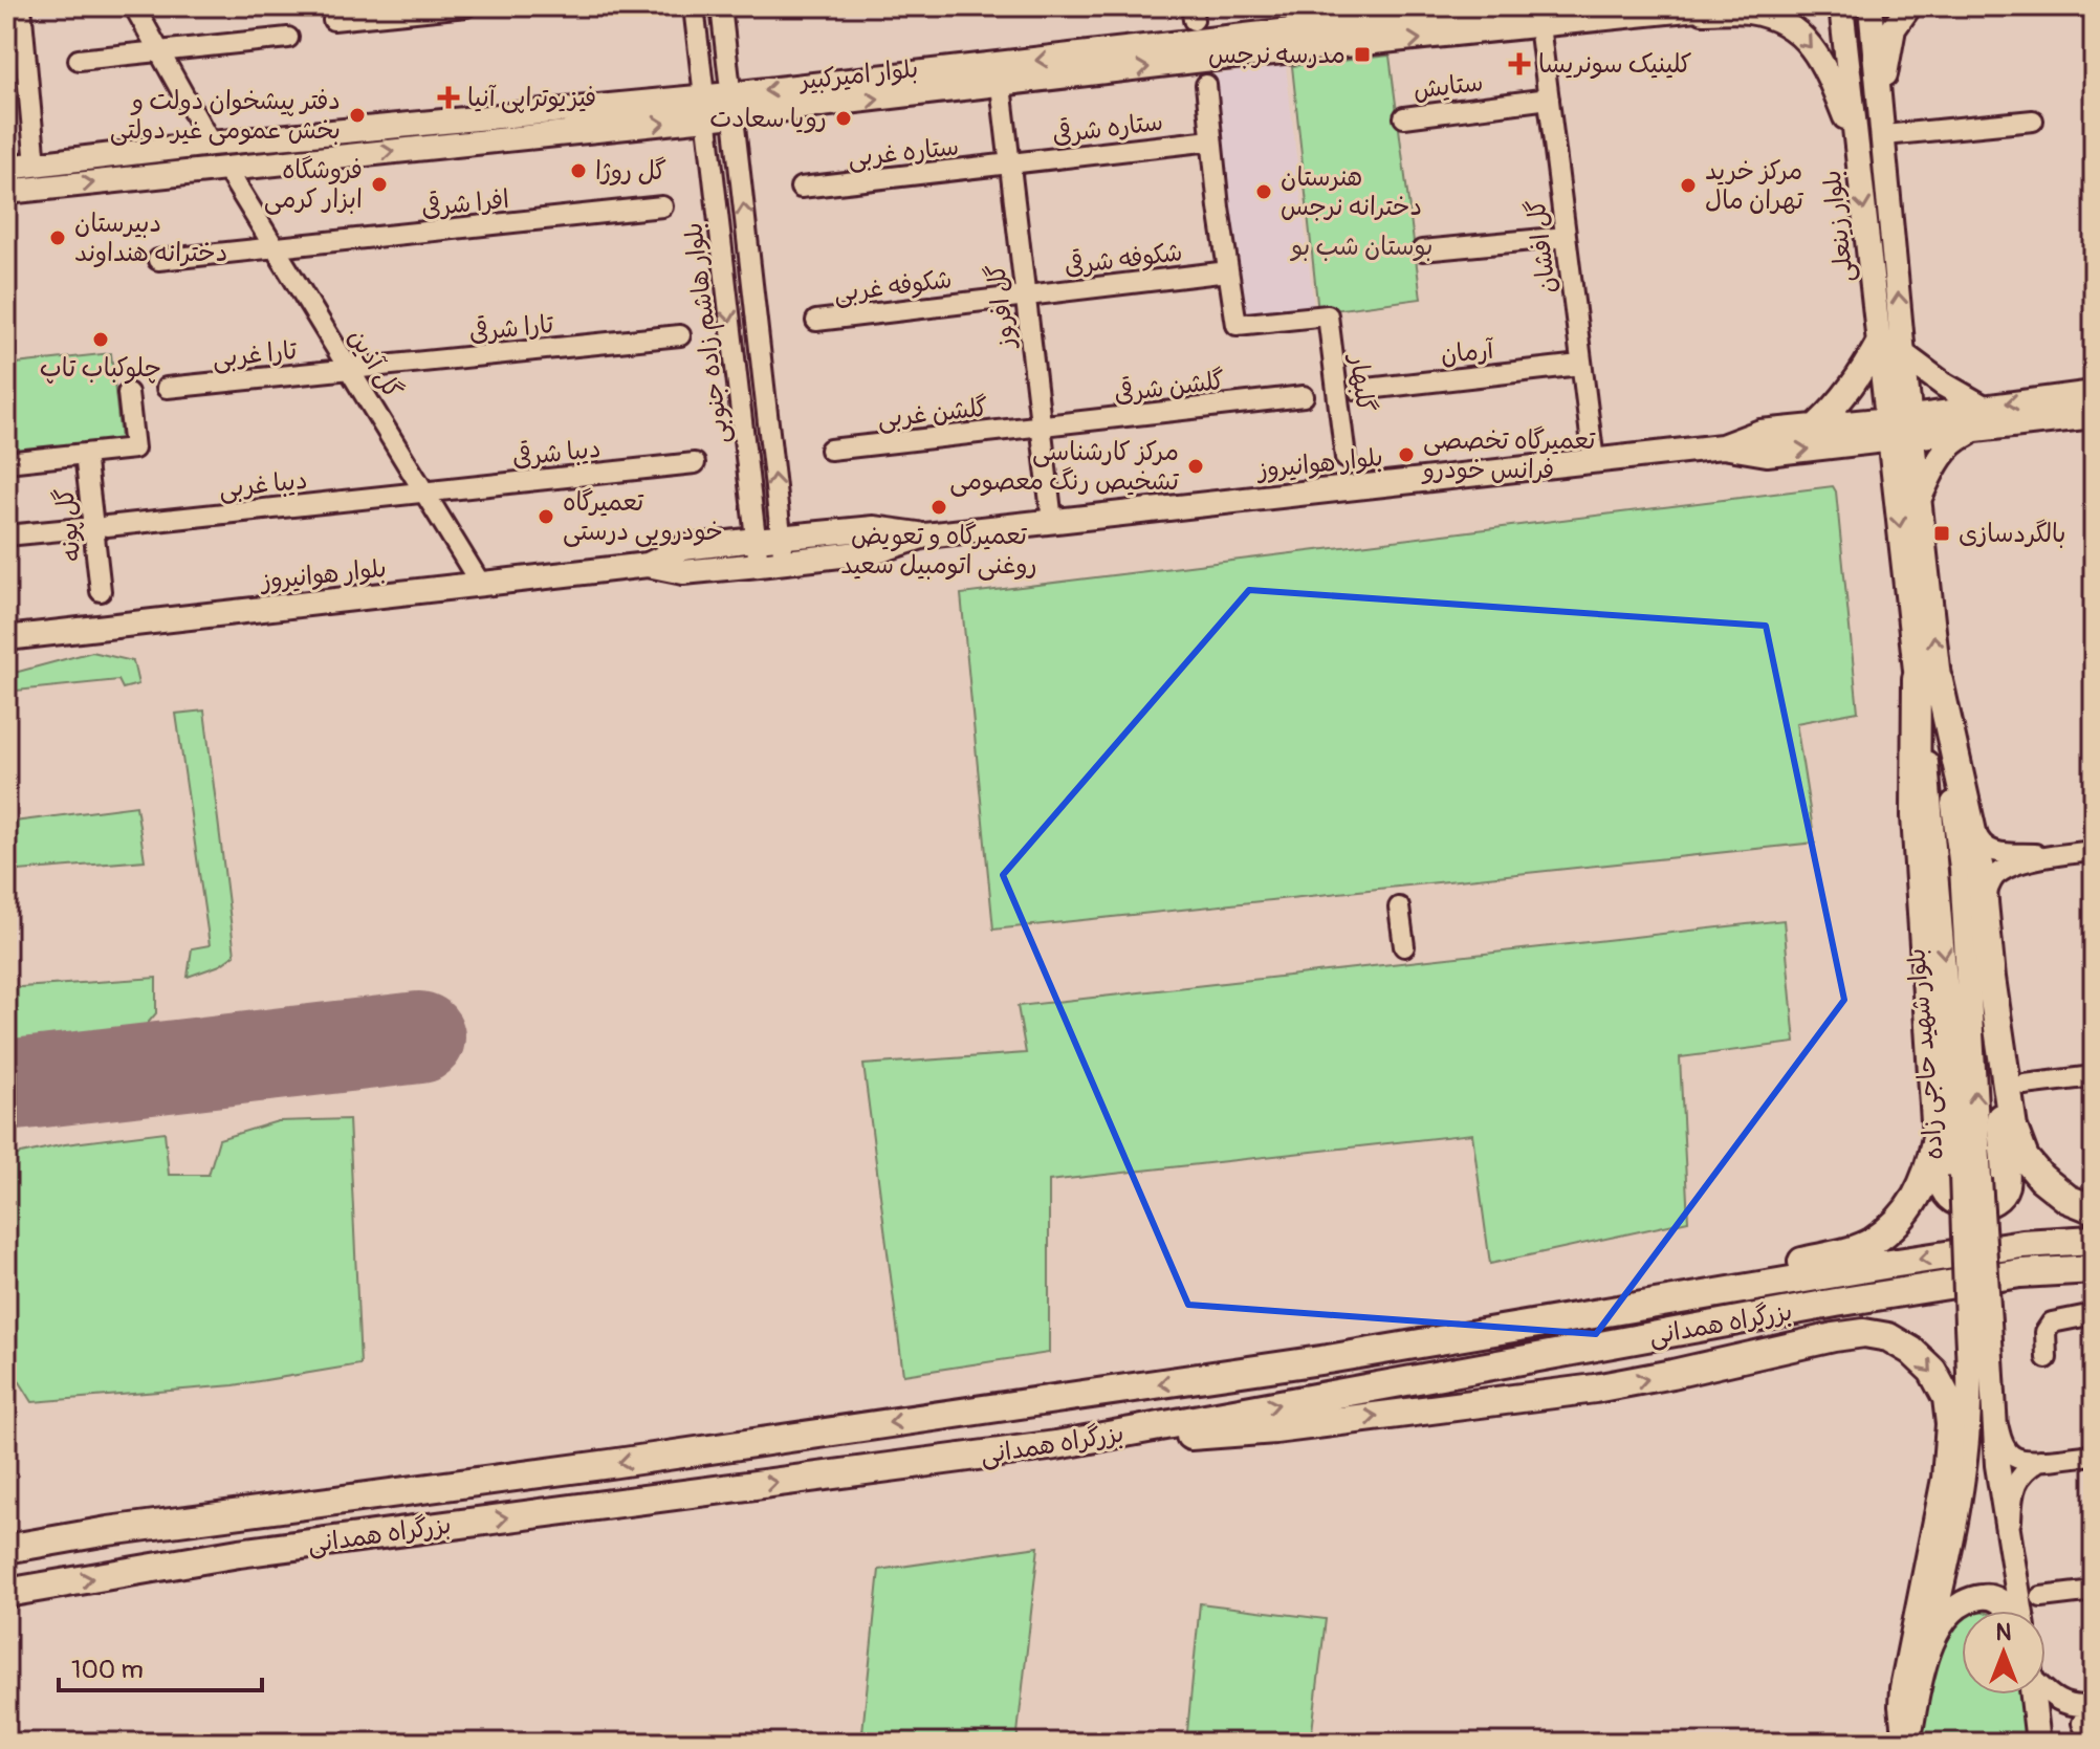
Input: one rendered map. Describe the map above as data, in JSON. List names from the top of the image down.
{
  "streets": {
    "highway": ["بزرگراه همدانی"],
    "main road": [
      "بلوار امیرکبیر",
      "بلوار زینعلی",
      "بلوار هوانیروز",
      "بلوار شهید حاجی زاده"
    ],
    "street": [
      "ستایش",
      "ستاره شرقی",
      "ستاره غربی",
      "افرا شرقی",
      "گل افشان",
      "شکوفه شرقی",
      "شکوفه غربی",
      "گل افروز",
      "تارا شرقی",
      "بلوار هاشم زاده جنوبی",
      "آرمان",
      "تارا غربی",
      "گل آذین",
      "گلبهار",
      "گلشن شرقی",
      "گلشن غربی",
      "دیبا شرقی",
      "دیبا غربی",
      "گل پونه"
    ]
  },
  "crossings": [
    ["بلوار امیرکبیر", "گل افشان"],
    ["بلوار امیرکبیر", "گل افروز"],
    ["بلوار امیرکبیر", "بلوار هاشم زاده جنوبی"],
    ["بلوار امیرکبیر", "گل آذین"],
    ["ستایش", "گل افشان"],
    ["ستاره شرقی", "ستاره غربی"],
    ["ستاره شرقی", "گل افروز"],
    ["ستاره غربی", "گل افروز"],
    ["افرا شرقی", "گل آذین"],
    ["بلوار زینعلی", "بلوار هوانیروز"],
    ["بلوار زینعلی", "بلوار شهید حاجی زاده"],
    ["گل افشان", "آرمان"],
    ["گل افشان", "بلوار هوانیروز"],
    ["شکوفه شرقی", "شکوفه غربی"],
    ["شکوفه شرقی", "گل افروز"],
    ["شکوفه شرقی", "گلبهار"],
    ["شکوفه غربی", "گل افروز"],
    ["گل افروز", "گلشن شرقی"],
    ["گل افروز", "گلشن غربی"],
    ["گل افروز", "بلوار هوانیروز"],
    ["تارا شرقی", "تارا غربی"],
    ["تارا شرقی", "گل آذین"],
    ["بلوار هاشم زاده جنوبی", "بلوار هوانیروز"],
    ["تارا غربی", "گل آذین"],
    ["گل آذین", "دیبا شرقی"],
    ["گل آذین", "بلوار هوانیروز"],
    ["گل آذین", "دیبا غربی"],
    ["گلشن شرقی", "گلشن غربی"],
    ["دیبا شرقی", "دیبا غربی"],
    ["بلوار هوانیروز", "بلوار شهید حاجی زاده"],
    ["دیبا غربی", "گل پونه"]
  ],
  "parks": ["بوستان شب بو"],
  "places": {
    "transit": ["مدرسه نرجس", "بالگردسازی"],
    "health": ["کلینیک سونریسا", "فیزیوتراپی آنیا"],
    "other": [
      "دفتر پیشخوان دولت و بخش عمومی غیر دولتی",
      "رویا سعادت",
      "گل روژا",
      "فروشگاه ابزار کرمی",
      "مرکز خرید تهران مال",
      "هنرستان دخترانه نرجس",
      "دبیرستان دخترانه هنداوند",
      "چلوکباب تاپ",
      "تعمیرگاه تخصصی فرانس خودرو",
      "مرکز کارشناسی تشخیص رنگ معصومی",
      "تعمیرگاه و تعویض روغنی اتومبیل سعید",
      "تعمیرگاه خودرویی درستی"
    ]
  },
  "scale_bar": "100 m",
  "north": "top"
}
